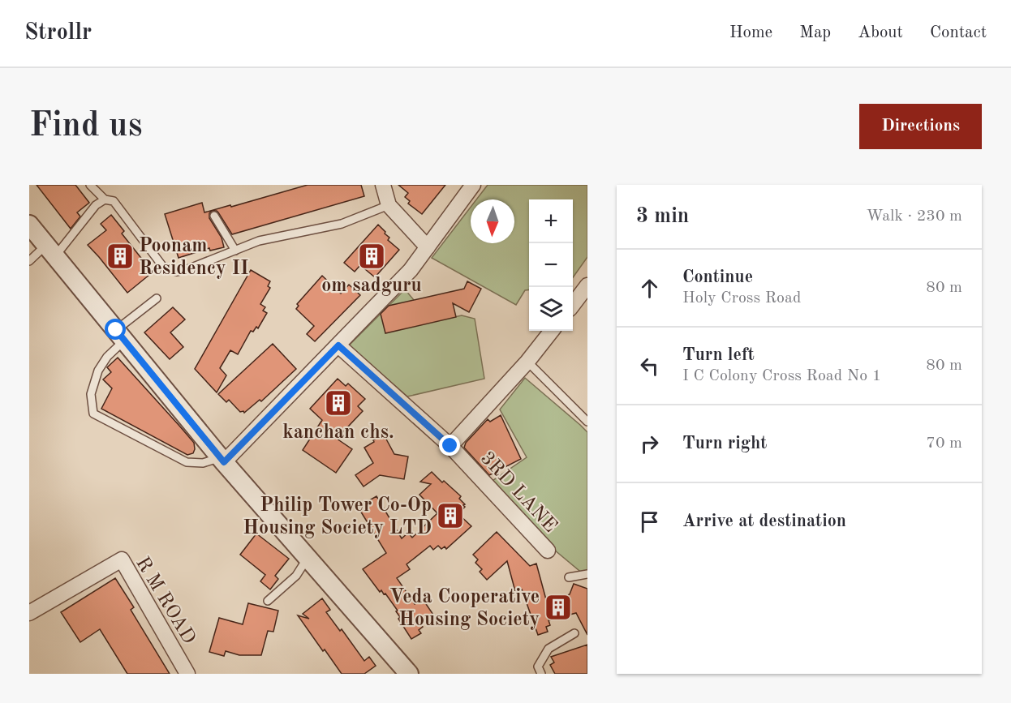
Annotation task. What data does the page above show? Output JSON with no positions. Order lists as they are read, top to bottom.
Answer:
{
  "streets": {
    "street": ["3RD LANE", "R M ROAD"]
  },
  "places": {
    "building": [
      "Poonam Residency II",
      "om sadguru",
      "kanchan chs.",
      "Philip Tower Co-Op Housing Society LTD",
      "Veda Cooperative Housing Society"
    ]
  },
  "north": "bottom",
  "page": {
    "header": "Strollr",
    "nav": [
      "Home",
      "Map",
      "About",
      "Contact"
    ],
    "buttons": "Directions",
    "title": "Find us",
    "heading": ["3 min", "Walk · 230 m"],
    "map_buttons": ["+", "−"],
    "list": [
      ["Continue", "Holy Cross Road", "80 m"],
      ["Turn left", "I C Colony Cross Road No 1", "80 m"],
      ["Turn right", "70 m"],
      "Arrive at destination"
    ]
  }
}
